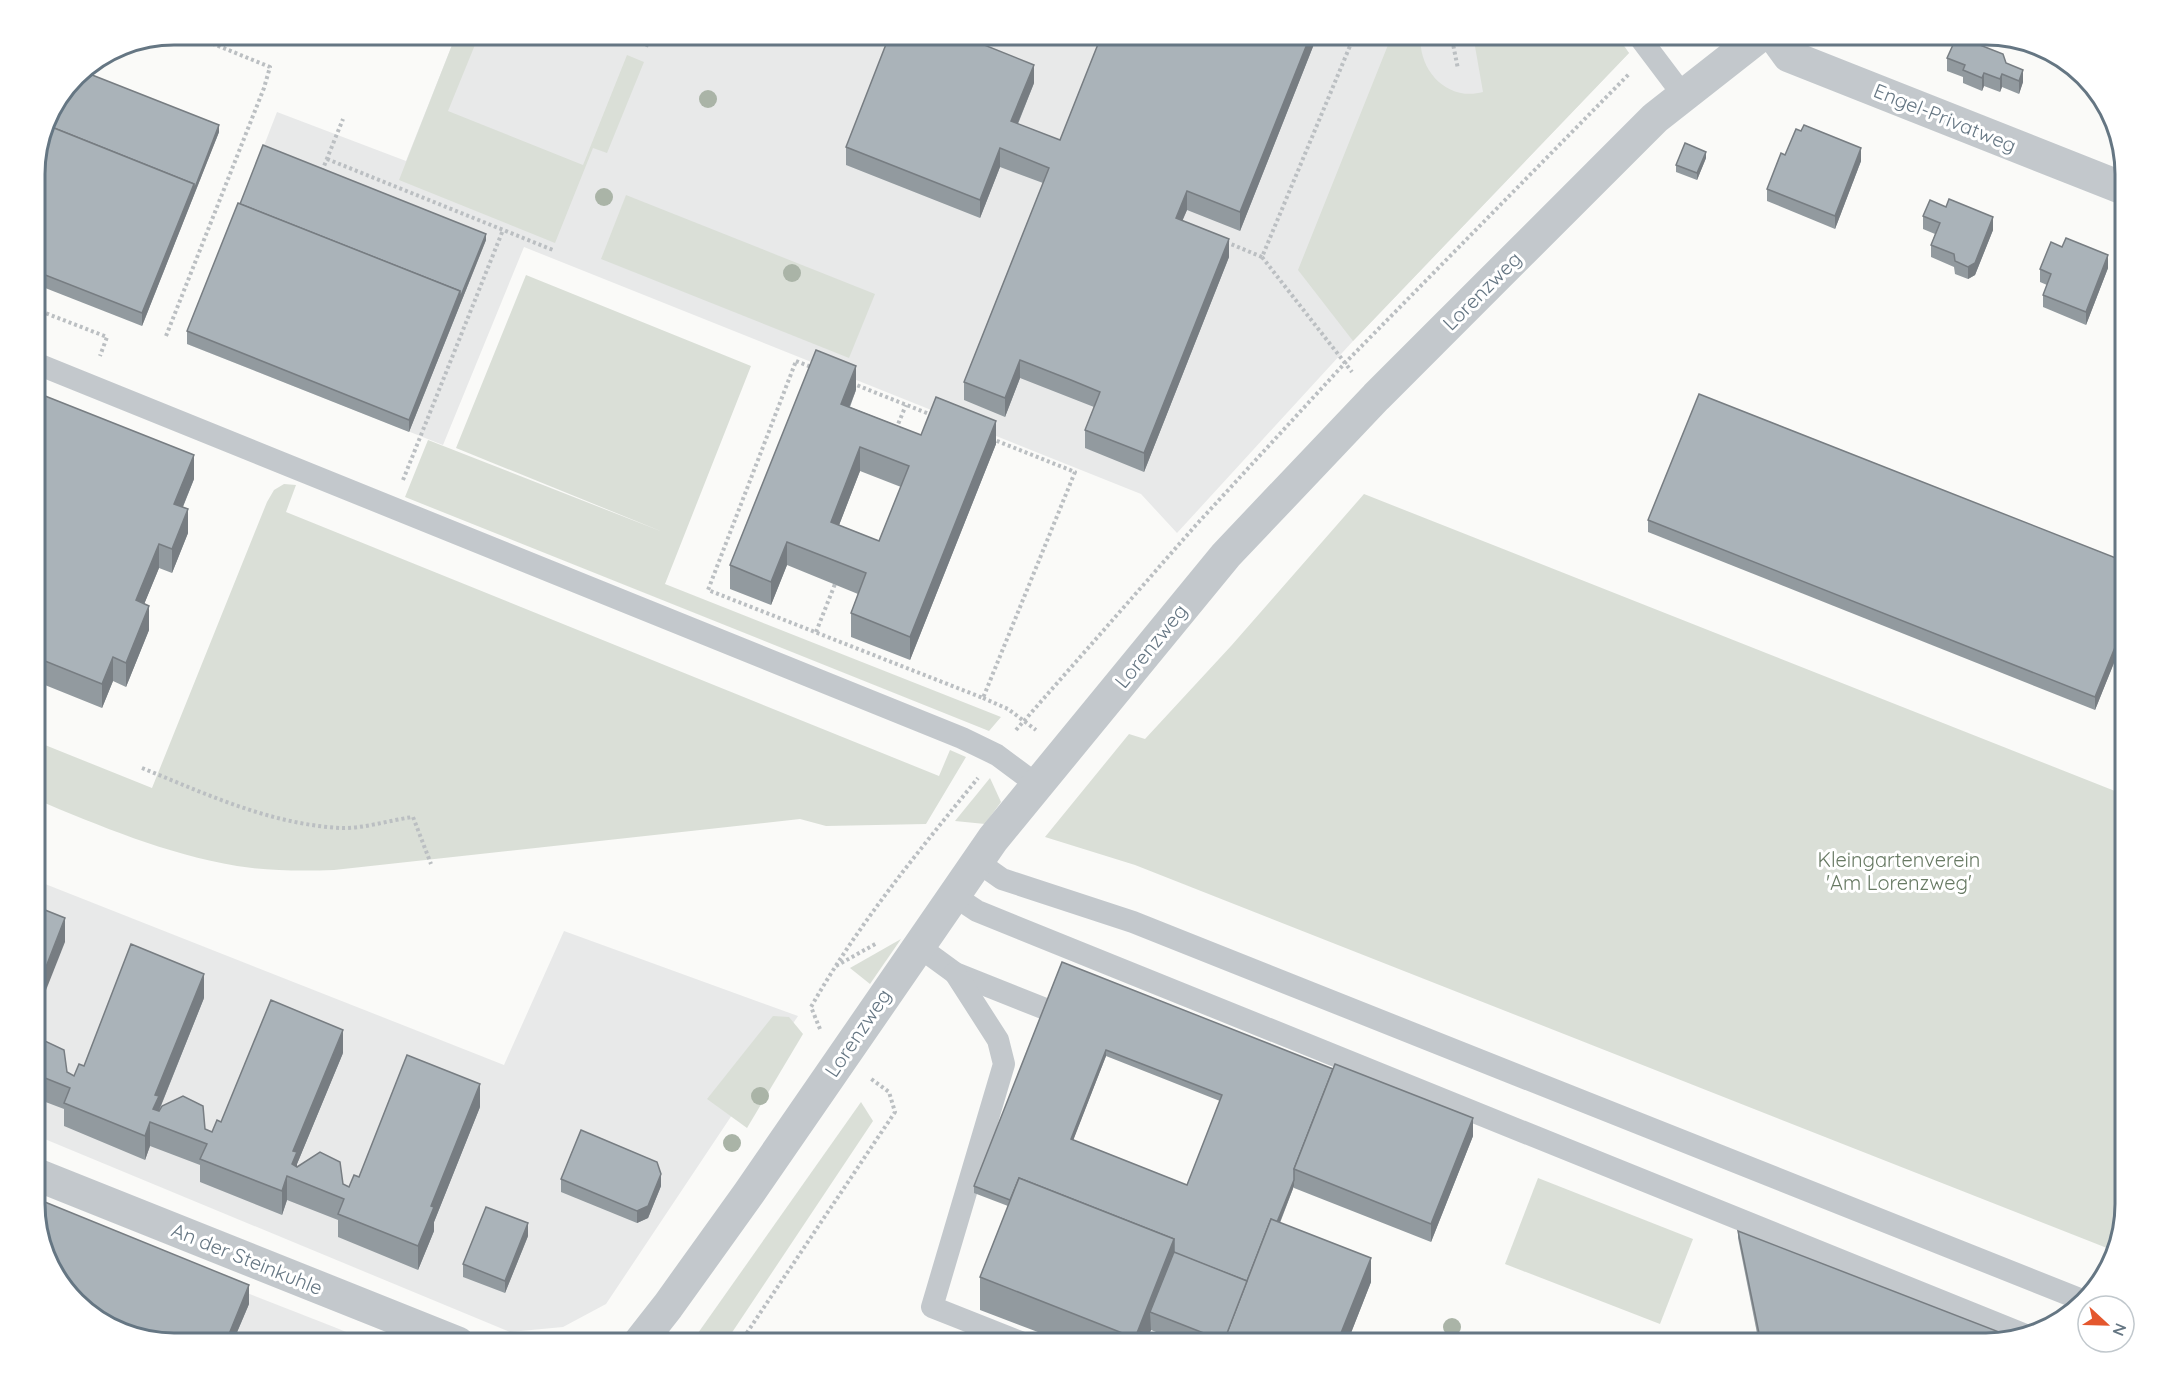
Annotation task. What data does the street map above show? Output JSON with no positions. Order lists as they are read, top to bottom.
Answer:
{
  "streets": {
    "street": ["Engel-Privatweg", "Lorenzweg", "An der Steinkuhle"]
  },
  "parks": ["Kleingartenverein 'Am Lorenzweg'"],
  "north": "right"
}
